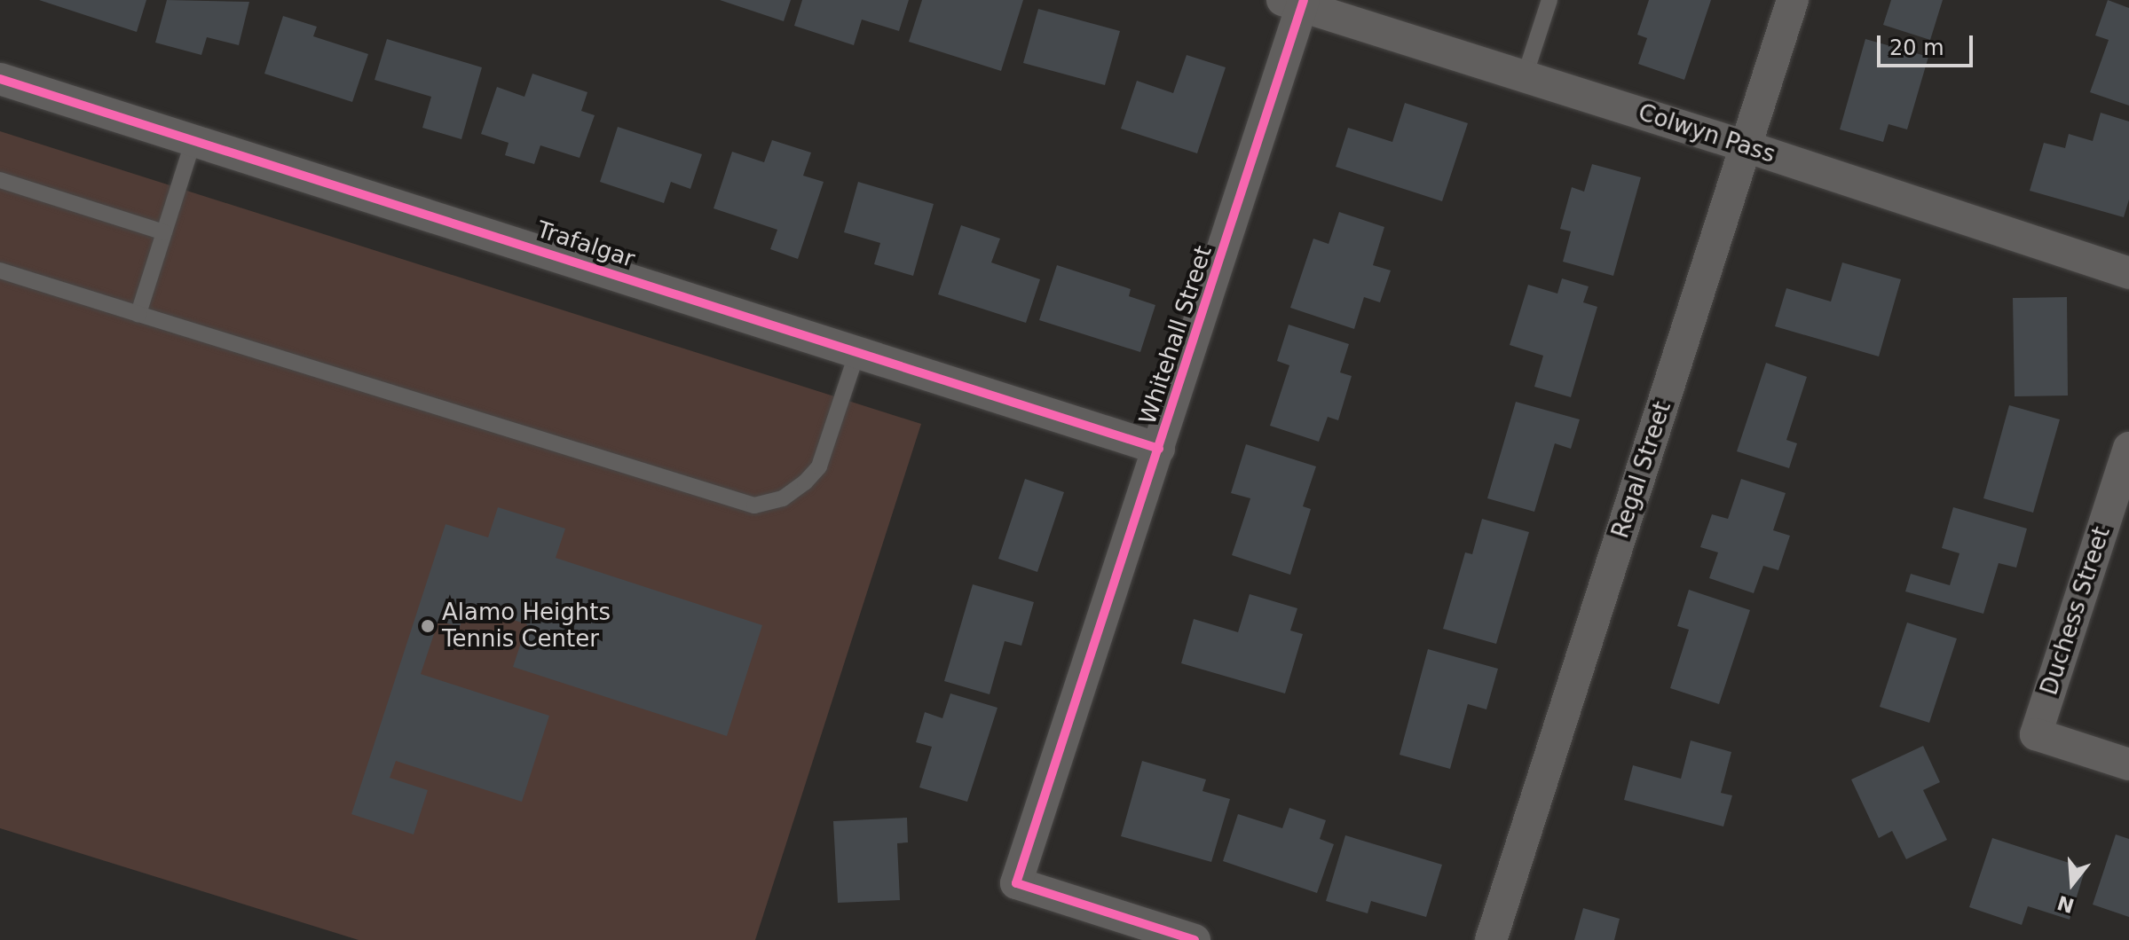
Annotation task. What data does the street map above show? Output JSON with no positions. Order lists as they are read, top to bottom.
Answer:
{
  "streets": {
    "street": [
      "Colwyn Pass",
      "Trafalgar",
      "Whitehall Street",
      "Regal Street",
      "Duchess Street"
    ]
  },
  "crossings": [
    ["Colwyn Pass", "Whitehall Street"],
    ["Colwyn Pass", "Regal Street"],
    ["Trafalgar", "Whitehall Street"]
  ],
  "places": ["Alamo Heights Tennis Center"],
  "scale_bar": "20 m",
  "north": "bottom"
}
